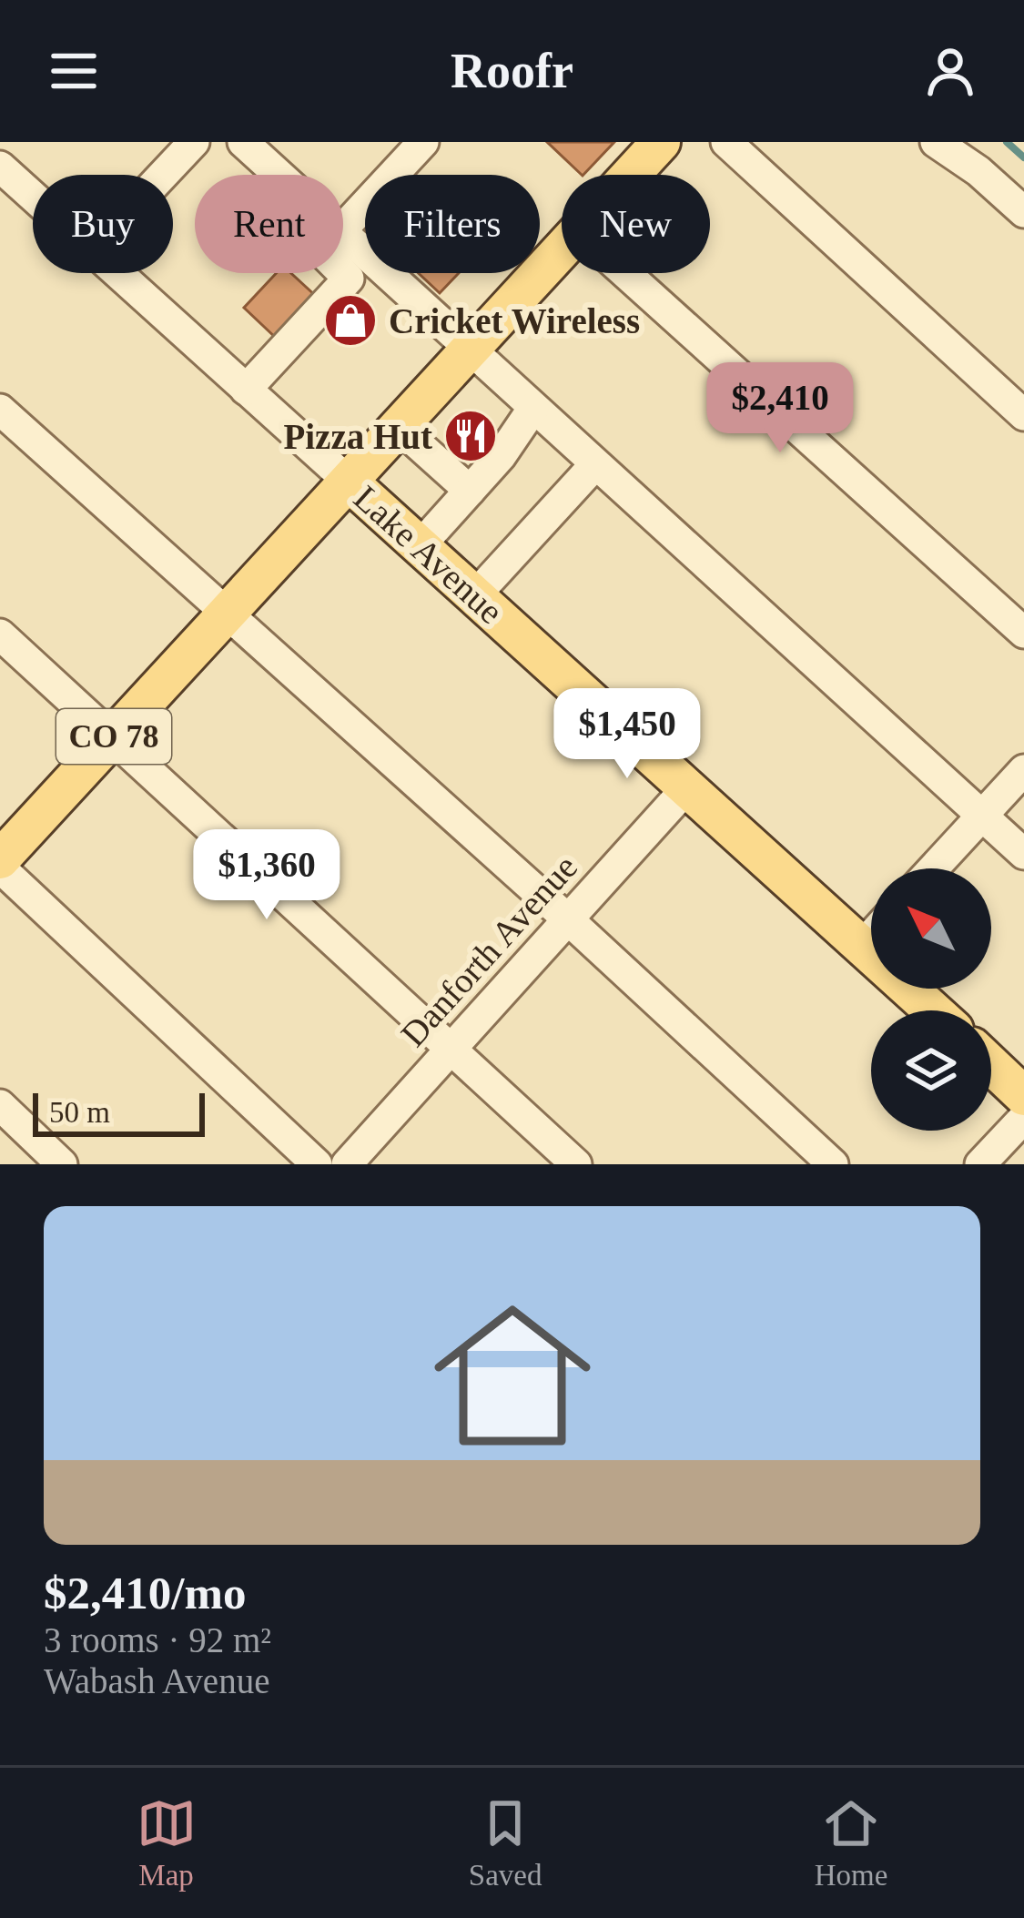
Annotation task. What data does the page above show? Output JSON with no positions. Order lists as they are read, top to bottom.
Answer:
{
  "streets": {
    "main road": ["Lake Avenue", "CO 78"],
    "street": ["Danforth Avenue"]
  },
  "crossings": [
    ["Lake Avenue", "CO 78"],
    ["Lake Avenue", "Danforth Avenue"]
  ],
  "places": {
    "shop": ["Cricket Wireless"],
    "restaurant": ["Pizza Hut"]
  },
  "scale_bar": "50 m",
  "north": "top left",
  "page": {
    "header": "Roofr",
    "chip": [
      "Buy",
      "Rent",
      "Filters",
      "New"
    ],
    "price": ["$2,410", "$1,450", "$1,360"],
    "scale": "50 m",
    "list": [
      {
        "name": "$2,410/mo",
        "note": "3 rooms · 92 m² · Wabash Avenue"
      }
    ],
    "tabs": ["Map", "Saved", "Home"]
  }
}
